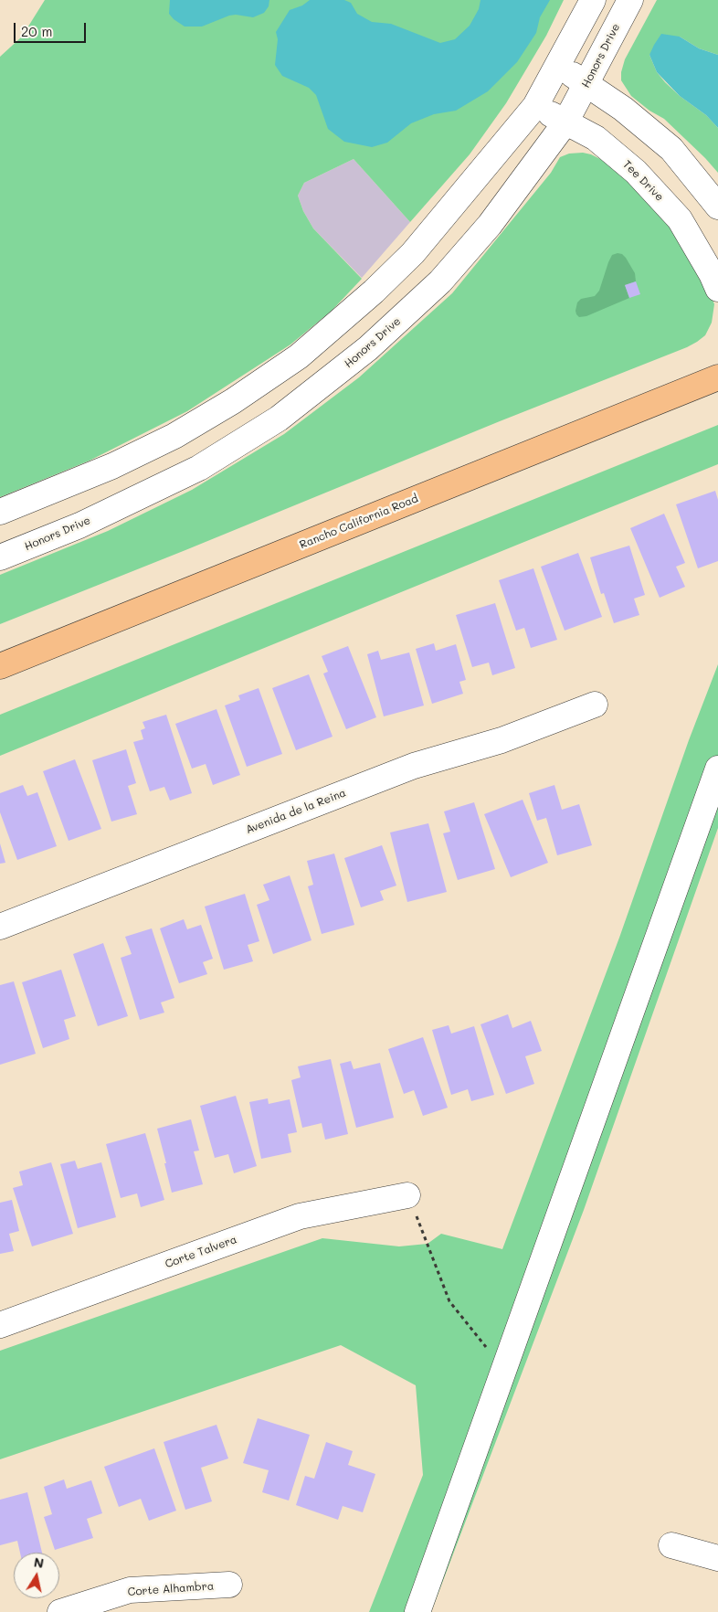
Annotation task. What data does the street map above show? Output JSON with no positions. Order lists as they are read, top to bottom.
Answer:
{
  "streets": {
    "main road": ["Rancho California Road"],
    "street": [
      "Honors Drive",
      "Tee Drive",
      "Avenida de la Reina",
      "Corte Talvera",
      "Corte Alhambra"
    ]
  },
  "crossings": [
    ["Honors Drive", "Tee Drive"]
  ],
  "scale_bar": "20 m",
  "north": "top"
}
